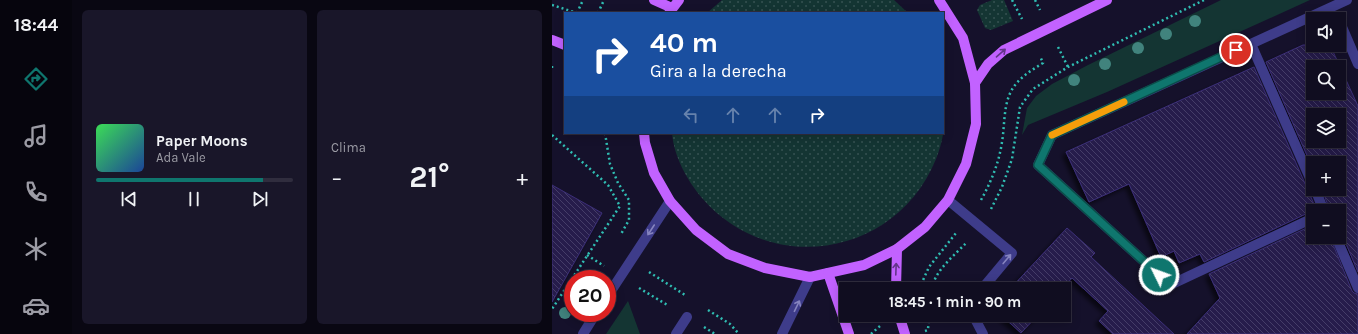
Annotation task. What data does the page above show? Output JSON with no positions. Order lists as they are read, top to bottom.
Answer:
{
  "page": {
    "tabs": "18:44",
    "tile": "Clima",
    "map_buttons": ["+", "−"],
    "turn": ["40 m", "Gira a la derecha"],
    "song": ["Paper Moons", "Ada Vale"],
    "heat": ["−", "21°", "+"],
    "limit": "20",
    "trip": "18:45 · 1 min · 90 m"
  }
}
